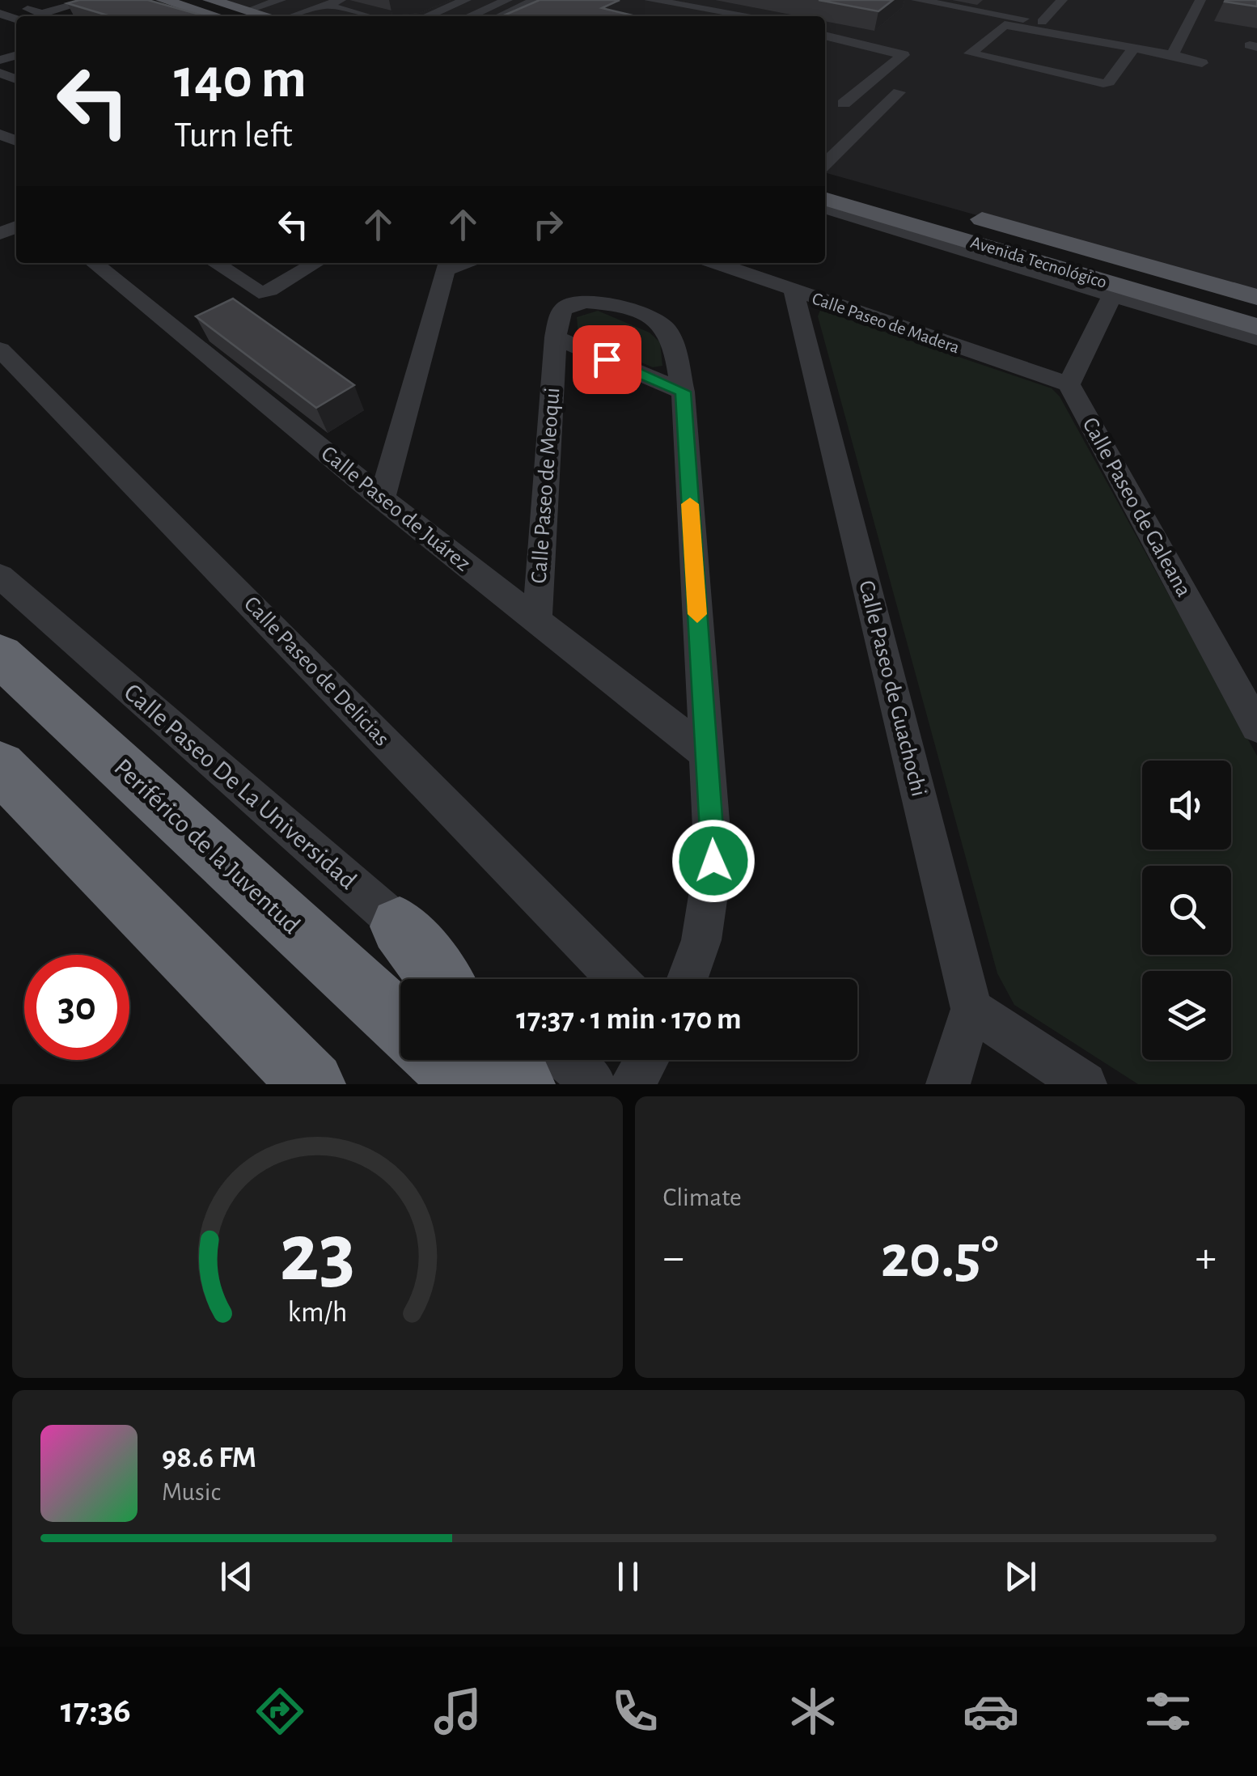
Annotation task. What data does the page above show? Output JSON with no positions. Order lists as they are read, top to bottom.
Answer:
{
  "streets": {
    "highway": ["Periférico de la Juventud"],
    "main road": ["Avenida Tecnológico"],
    "street": [
      "Calle Paseo de Madera",
      "Calle Paseo de Meoqui",
      "Calle Paseo de Galeana",
      "Calle Paseo de Juárez",
      "Calle Paseo de Delicias",
      "Calle Paseo de Guachochi",
      "Calle Paseo De La Universidad"
    ]
  },
  "crossings": [
    ["Calle Paseo de Madera", "Calle Paseo de Galeana"],
    ["Calle Paseo de Madera", "Calle Paseo de Guachochi"],
    ["Calle Paseo de Meoqui", "Calle Paseo de Juárez"]
  ],
  "page": {
    "turn": ["140 m", "Turn left"],
    "limit": "30",
    "trip": "17:37 · 1 min · 170 m",
    "tile": "Climate",
    "heat": ["−", "20.5°", "+"],
    "song": ["98.6 FM", "Music"],
    "tabs": "17:36",
    "gauge": ["23", "km/h"]
  }
}
